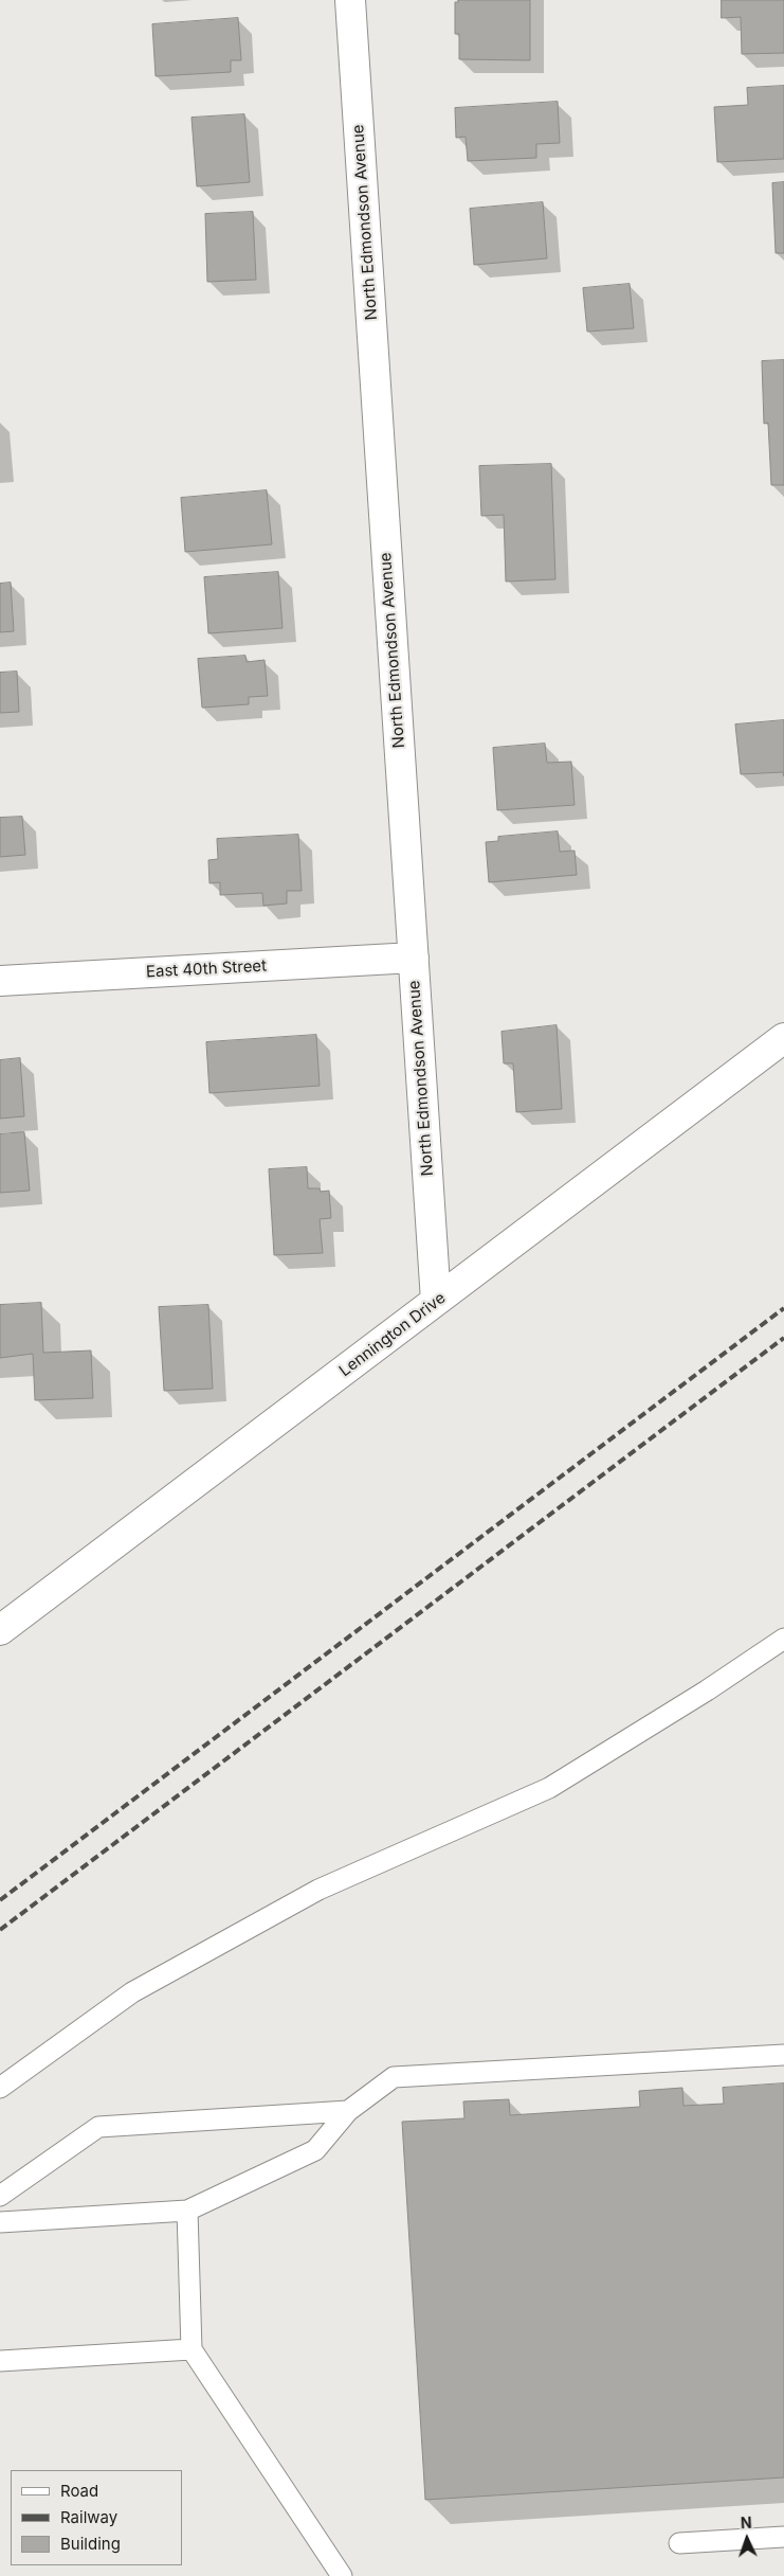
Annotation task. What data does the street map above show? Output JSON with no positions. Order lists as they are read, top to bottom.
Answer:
{
  "streets": {
    "street": ["North Edmondson Avenue", "East 40th Street", "Lennington Drive"]
  },
  "crossings": [
    ["North Edmondson Avenue", "East 40th Street"],
    ["North Edmondson Avenue", "Lennington Drive"]
  ],
  "legend": ["Road", "Railway", "Building"],
  "north": "top"
}
